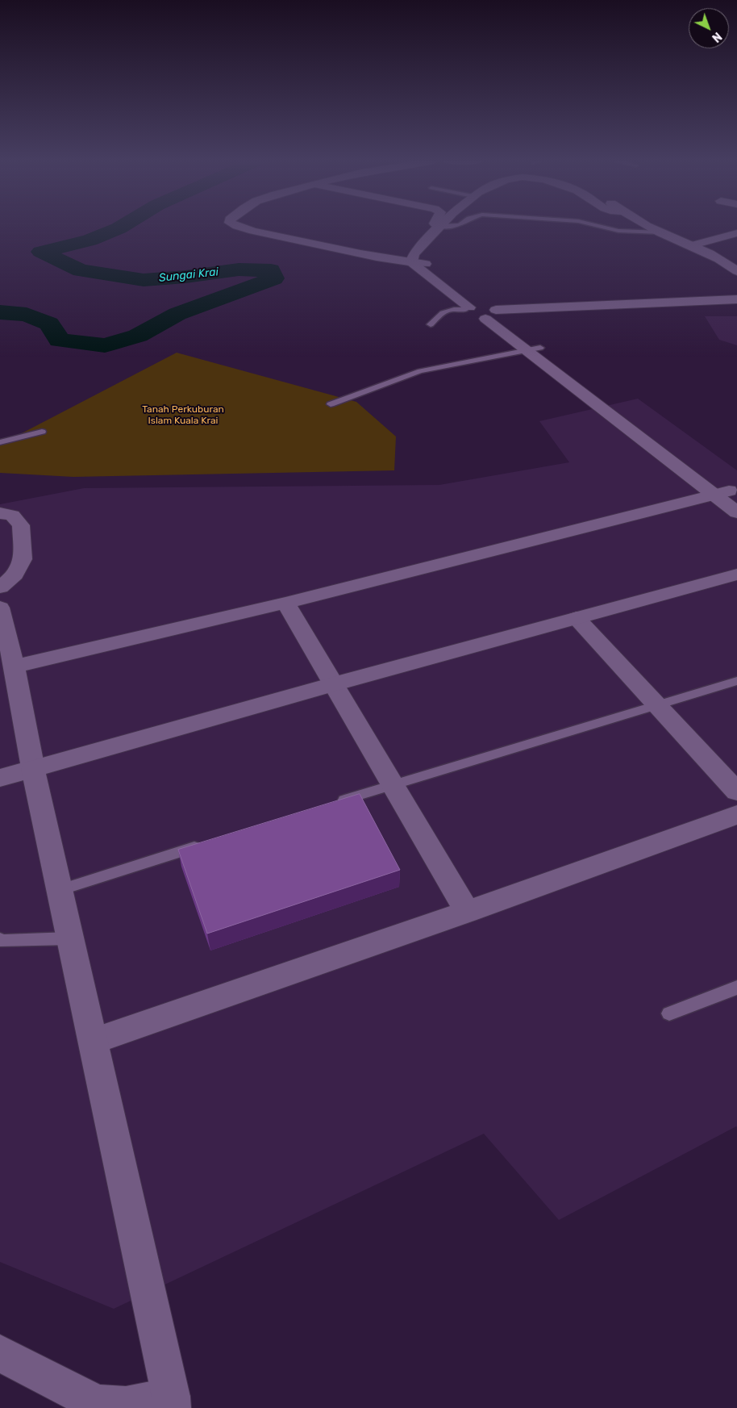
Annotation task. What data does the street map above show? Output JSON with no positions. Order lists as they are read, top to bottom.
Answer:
{
  "water": ["Sungai Krai"],
  "parks": ["Tanah Perkuburan Islam Kuala Krai"],
  "north": "bottom right"
}
